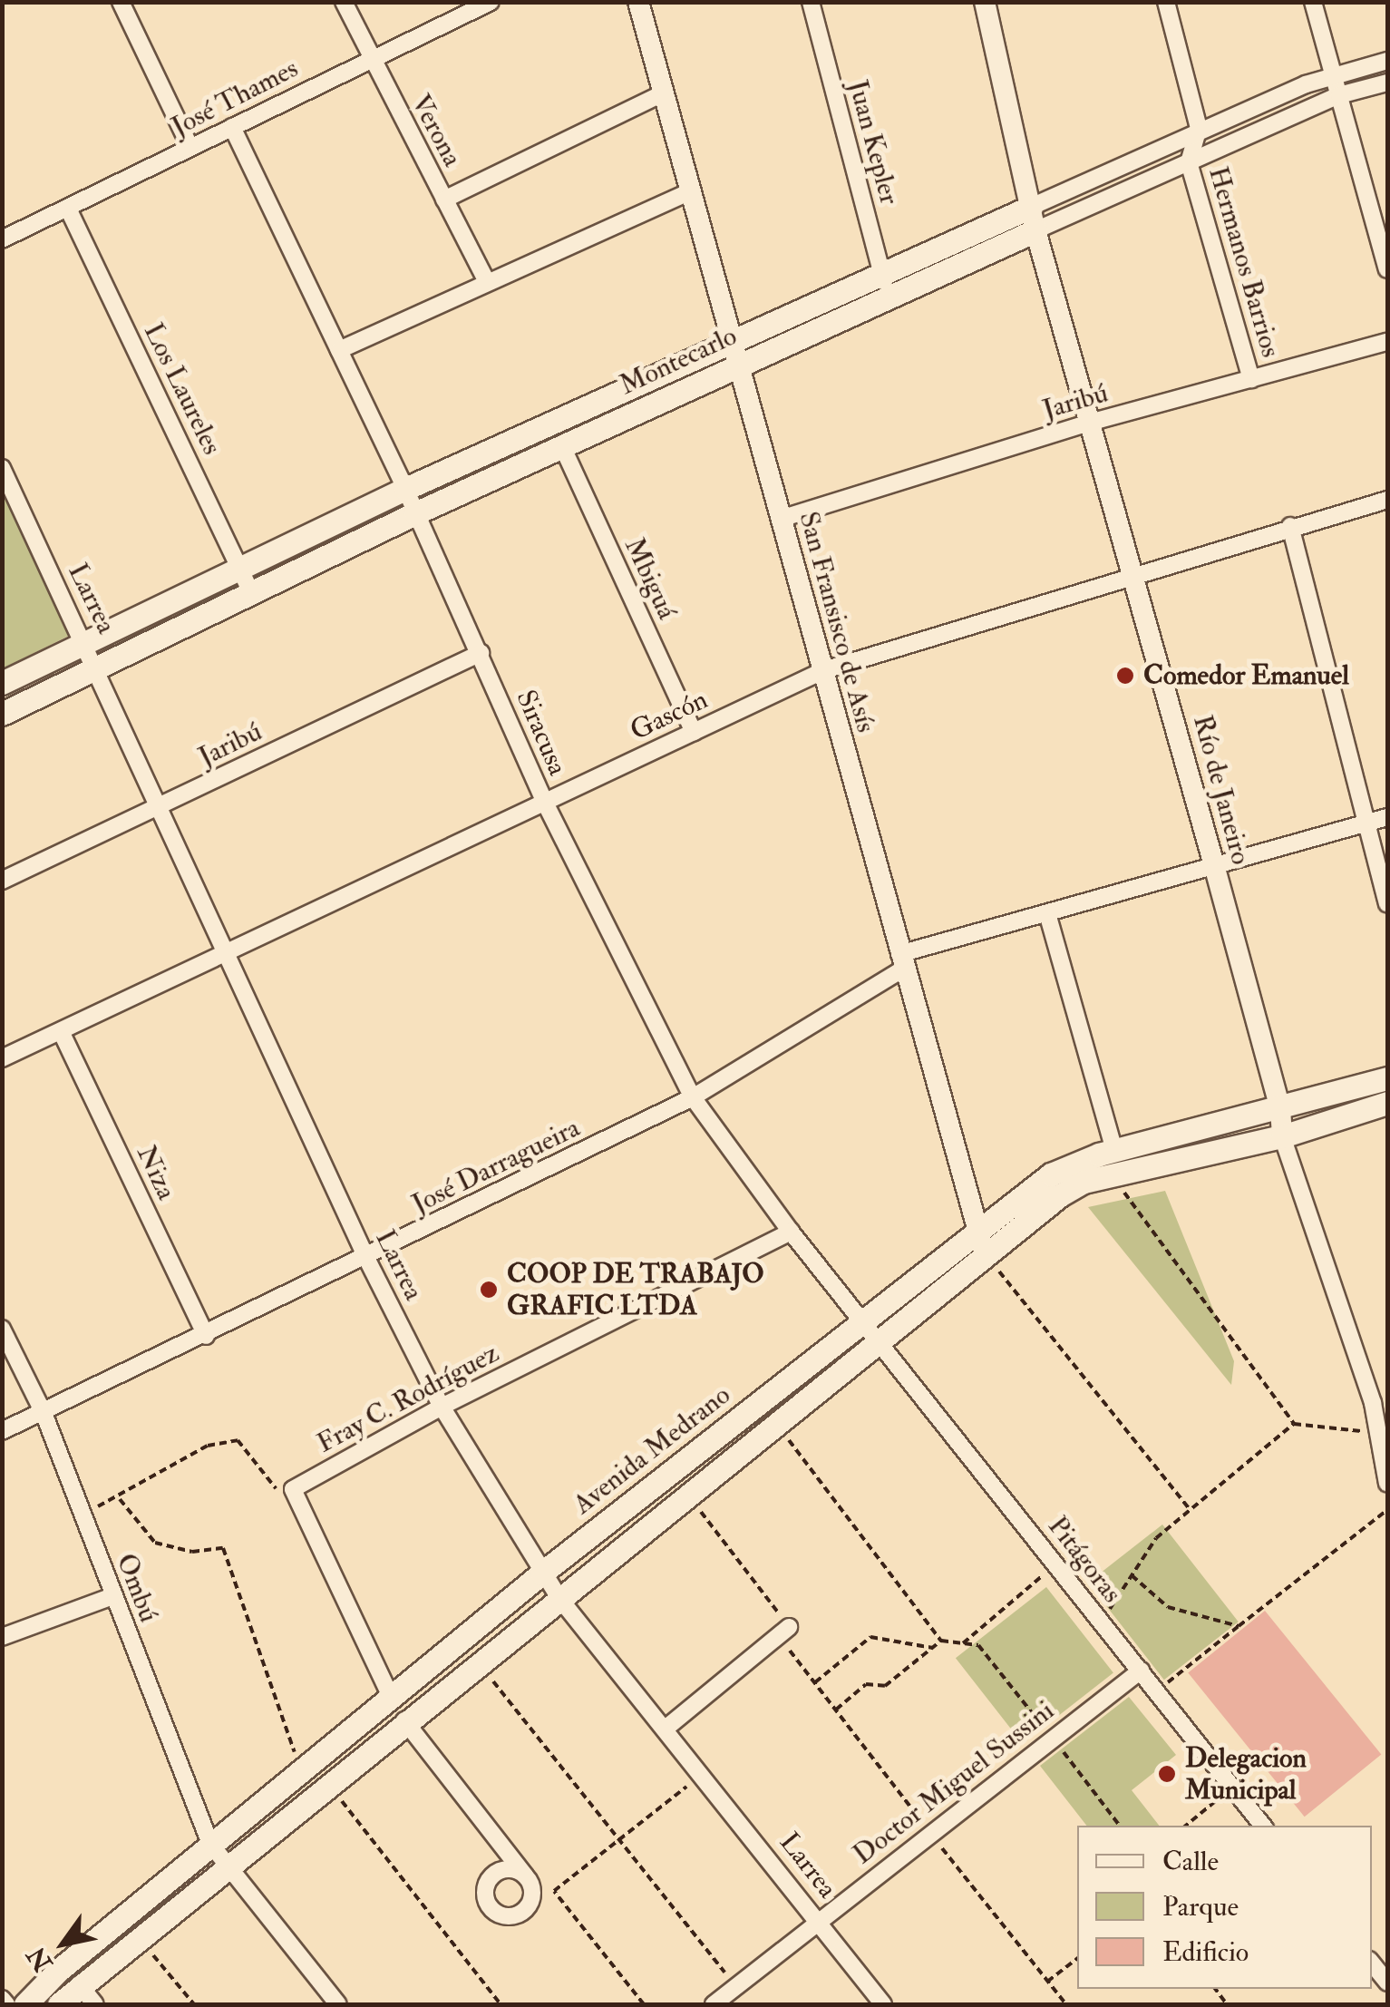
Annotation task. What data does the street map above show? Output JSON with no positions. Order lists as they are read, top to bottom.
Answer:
{
  "streets": {
    "main road": ["Montecarlo", "Avenida Medrano"],
    "street": [
      "José Thames",
      "Verona",
      "Juan Kepler",
      "Hermanos Barrios",
      "Los Laureles",
      "Jaribú",
      "Mbiguá",
      "Larrea",
      "San Fransisco de Asís",
      "Gascón",
      "Siracusa",
      "Río de Janeiro",
      "José Darragueira",
      "Niza",
      "Fray C. Rodríguez",
      "Pitágoras",
      "Ombú",
      "Doctor Miguel Sussini"
    ]
  },
  "crossings": [
    ["José Thames", "Verona"],
    ["José Thames", "Los Laureles"],
    ["José Thames", "Siracusa"],
    ["Juan Kepler", "Montecarlo"],
    ["Hermanos Barrios", "Montecarlo"],
    ["Hermanos Barrios", "Jaribú"],
    ["Montecarlo", "Los Laureles"],
    ["Montecarlo", "Mbiguá"],
    ["Montecarlo", "Larrea"],
    ["Montecarlo", "San Fransisco de Asís"],
    ["Montecarlo", "Siracusa"],
    ["Montecarlo", "Río de Janeiro"],
    ["Jaribú", "Larrea"],
    ["Jaribú", "San Fransisco de Asís"],
    ["Jaribú", "Siracusa"],
    ["Jaribú", "Río de Janeiro"],
    ["Mbiguá", "Gascón"],
    ["Larrea", "Gascón"],
    ["Larrea", "José Darragueira"],
    ["Larrea", "Fray C. Rodríguez"],
    ["Larrea", "Avenida Medrano"],
    ["Larrea", "Doctor Miguel Sussini"],
    ["San Fransisco de Asís", "Gascón"],
    ["San Fransisco de Asís", "José Darragueira"],
    ["San Fransisco de Asís", "Avenida Medrano"],
    ["Gascón", "Siracusa"],
    ["Gascón", "Río de Janeiro"],
    ["Gascón", "Niza"],
    ["Siracusa", "José Darragueira"],
    ["Siracusa", "Fray C. Rodríguez"],
    ["Siracusa", "Avenida Medrano"],
    ["Siracusa", "Pitágoras"],
    ["Río de Janeiro", "José Darragueira"],
    ["Río de Janeiro", "Avenida Medrano"],
    ["José Darragueira", "Niza"],
    ["José Darragueira", "Ombú"],
    ["Avenida Medrano", "Pitágoras"],
    ["Avenida Medrano", "Ombú"],
    ["Pitágoras", "Doctor Miguel Sussini"]
  ],
  "places": ["Comedor Emanuel", "COOP DE TRABAJO GRAFIC LTDA", "Delegacion Municipal"],
  "legend": ["Calle", "Parque", "Edificio"],
  "north": "bottom left"
}
